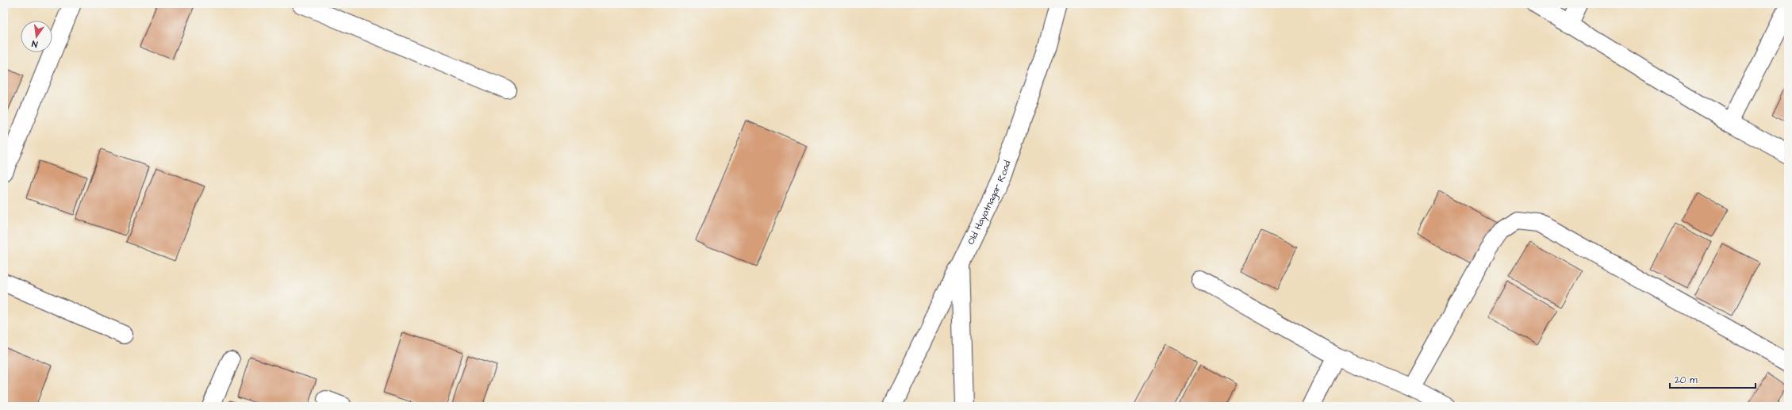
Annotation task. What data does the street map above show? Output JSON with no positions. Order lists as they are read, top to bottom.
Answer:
{
  "streets": {
    "street": ["Old Hayatnagar Road"]
  },
  "scale_bar": "20 m",
  "north": "bottom"
}
